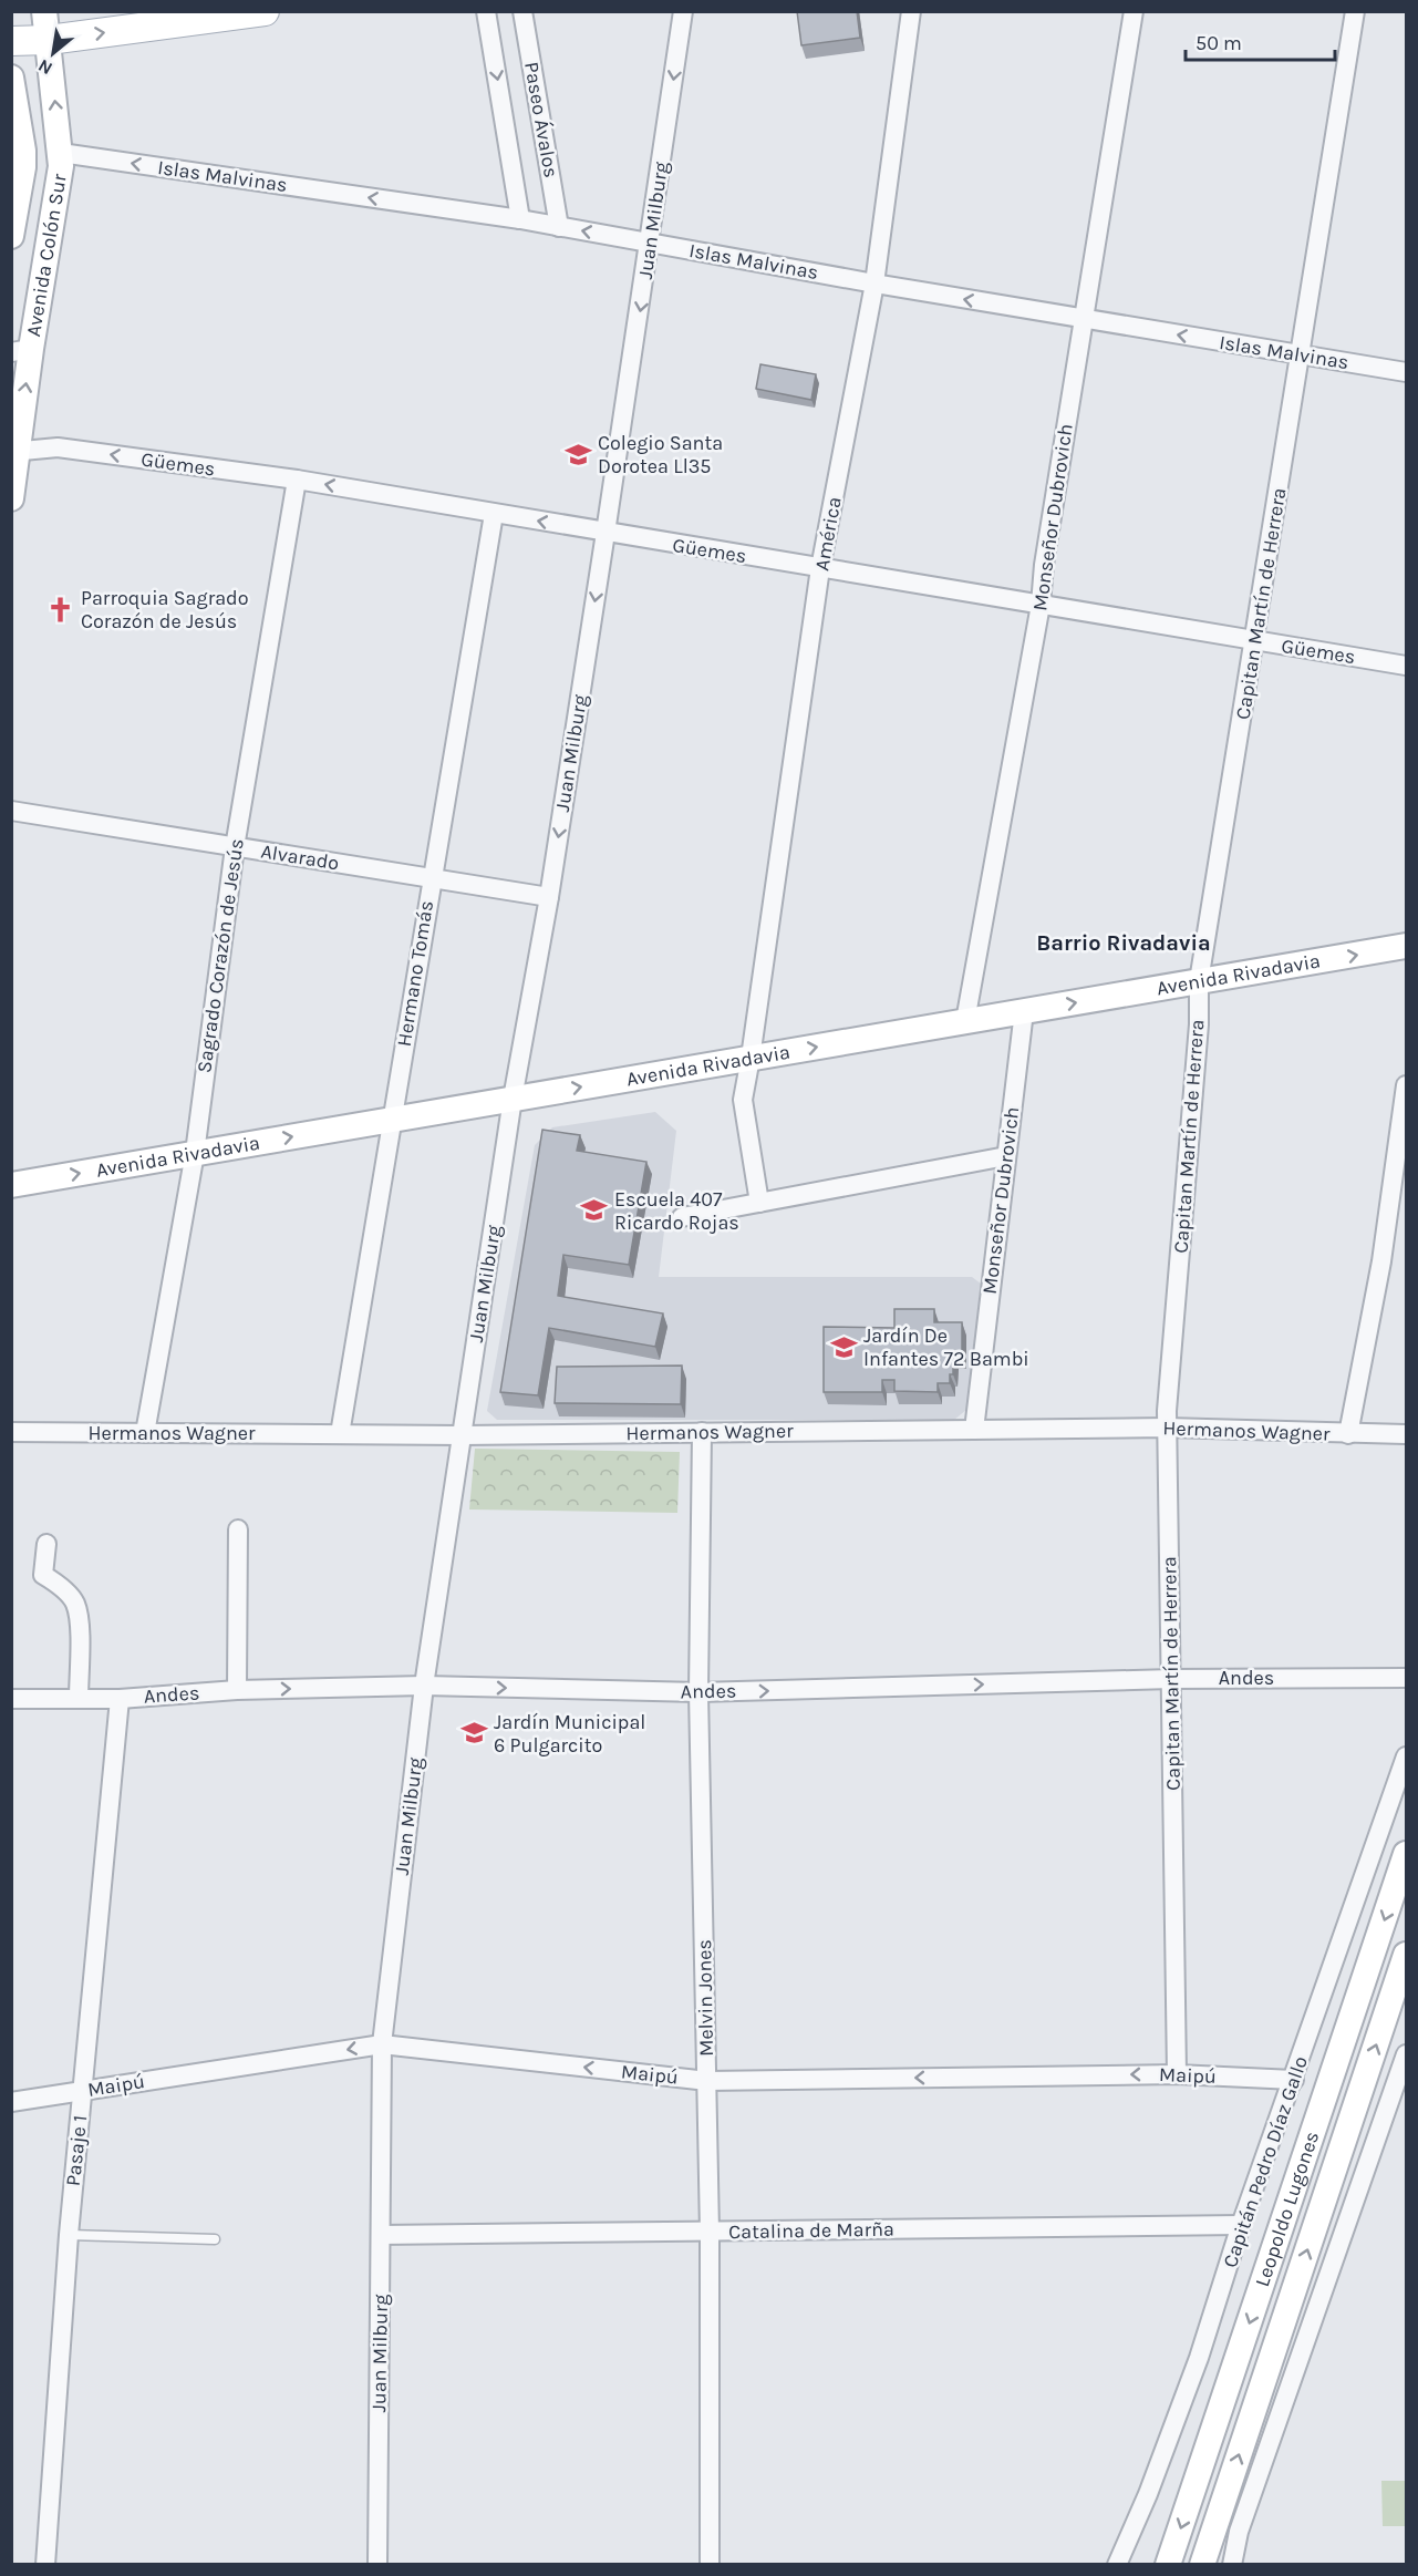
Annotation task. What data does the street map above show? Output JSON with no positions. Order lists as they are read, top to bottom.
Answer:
{
  "streets": {
    "main road": ["Avenida Colón Sur", "Avenida Rivadavia", "Leopoldo Lugones"],
    "street": [
      "Paseo Ávalos",
      "Islas Malvinas",
      "Juan Milburg",
      "Güemes",
      "Monseñor Dubrovich",
      "América",
      "Capitan Martín de Herrera",
      "Alvarado",
      "Sagrado Corazón de Jesús",
      "Hermano Tomás",
      "Hermanos Wagner",
      "Andes",
      "Melvin Jones",
      "Maipú",
      "Pasaje 1",
      "Capitán Pedro Díaz Gallo",
      "Catalina de Marña"
    ]
  },
  "crossings": [
    ["Paseo Ávalos", "Islas Malvinas"],
    ["Islas Malvinas", "Juan Milburg"],
    ["Islas Malvinas", "Avenida Colón Sur"],
    ["Islas Malvinas", "Monseñor Dubrovich"],
    ["Islas Malvinas", "América"],
    ["Islas Malvinas", "Capitan Martín de Herrera"],
    ["Juan Milburg", "Güemes"],
    ["Juan Milburg", "Alvarado"],
    ["Juan Milburg", "Avenida Rivadavia"],
    ["Juan Milburg", "Hermanos Wagner"],
    ["Juan Milburg", "Andes"],
    ["Juan Milburg", "Maipú"],
    ["Juan Milburg", "Catalina de Marña"],
    ["Avenida Colón Sur", "Güemes"],
    ["Güemes", "Monseñor Dubrovich"],
    ["Güemes", "América"],
    ["Güemes", "Capitan Martín de Herrera"],
    ["Güemes", "Sagrado Corazón de Jesús"],
    ["Güemes", "Hermano Tomás"],
    ["Monseñor Dubrovich", "Avenida Rivadavia"],
    ["Monseñor Dubrovich", "Hermanos Wagner"],
    ["América", "Avenida Rivadavia"],
    ["Capitan Martín de Herrera", "Avenida Rivadavia"],
    ["Capitan Martín de Herrera", "Hermanos Wagner"],
    ["Capitan Martín de Herrera", "Andes"],
    ["Capitan Martín de Herrera", "Maipú"],
    ["Alvarado", "Sagrado Corazón de Jesús"],
    ["Alvarado", "Hermano Tomás"],
    ["Sagrado Corazón de Jesús", "Avenida Rivadavia"],
    ["Sagrado Corazón de Jesús", "Hermanos Wagner"],
    ["Hermano Tomás", "Avenida Rivadavia"],
    ["Hermano Tomás", "Hermanos Wagner"],
    ["Hermanos Wagner", "Melvin Jones"],
    ["Andes", "Melvin Jones"],
    ["Andes", "Pasaje 1"],
    ["Melvin Jones", "Maipú"],
    ["Melvin Jones", "Catalina de Marña"],
    ["Maipú", "Pasaje 1"],
    ["Maipú", "Capitán Pedro Díaz Gallo"],
    ["Capitán Pedro Díaz Gallo", "Catalina de Marña"]
  ],
  "one_way": [
    "Islas Malvinas",
    "Güemes",
    "Avenida Rivadavia",
    "Andes",
    "Maipú"
  ],
  "districts": ["Barrio Rivadavia"],
  "places": {
    "school or university": [
      "Colegio Santa Dorotea Ll35",
      "Escuela 407 Ricardo Rojas",
      "Jardín De Infantes 72 Bambi",
      "Jardín Municipal 6 Pulgarcito"
    ],
    "church": ["Parroquia Sagrado Corazón de Jesús"]
  },
  "scale_bar": "50 m",
  "north": "bottom left"
}
